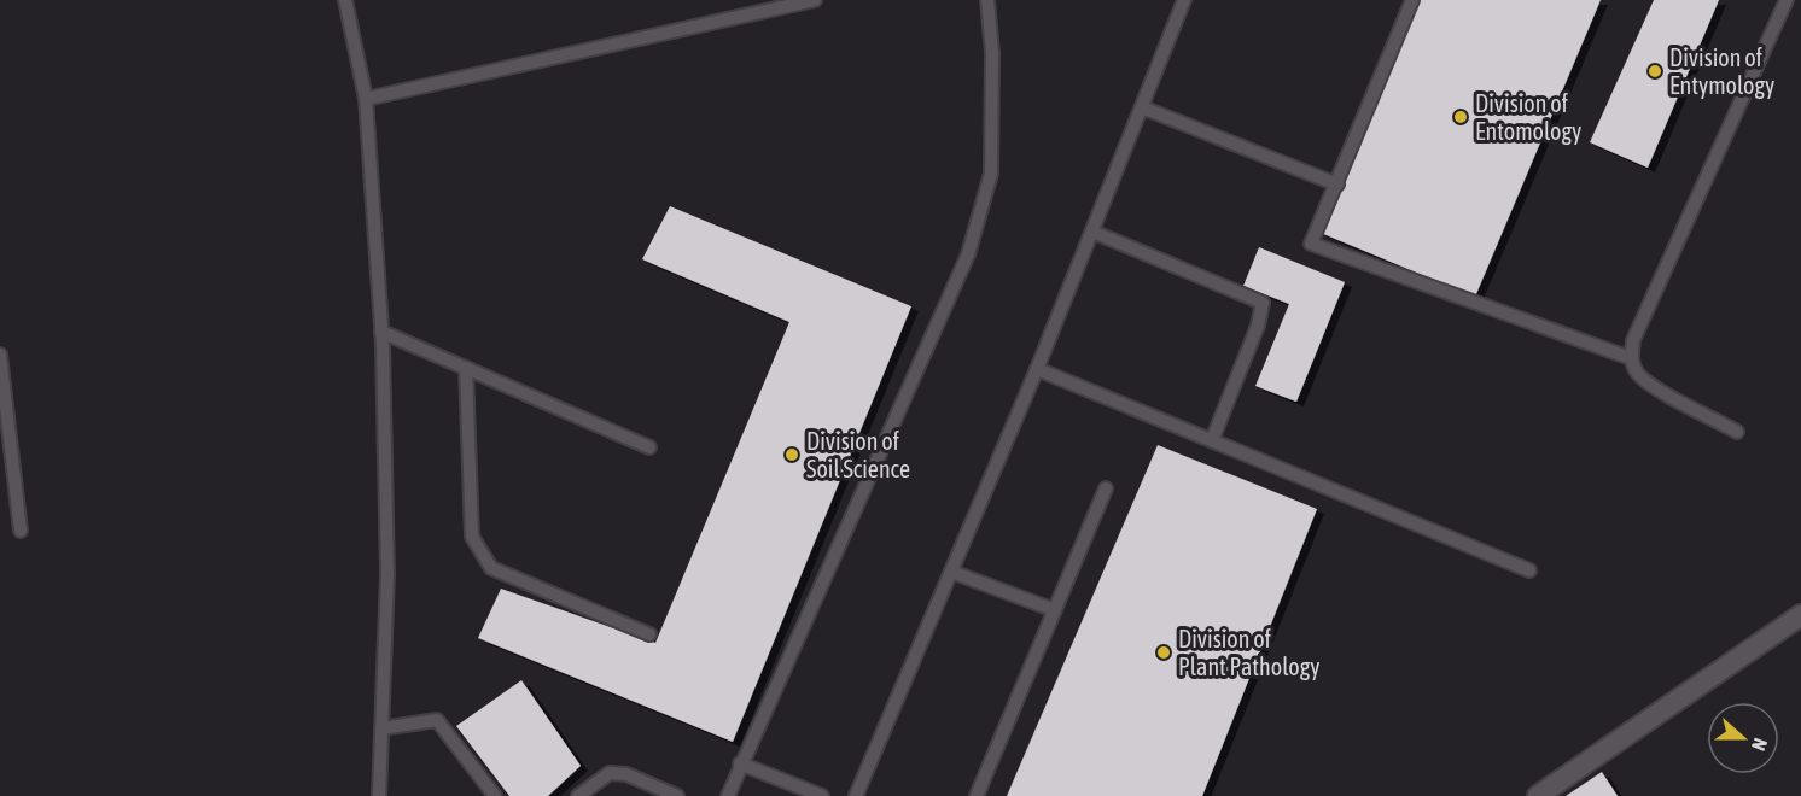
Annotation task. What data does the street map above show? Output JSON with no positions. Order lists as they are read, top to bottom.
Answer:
{
  "places": [
    "Division of Entymology",
    "Division of Entomology",
    "Division of Soil Science",
    "Division of Plant Pathology"
  ],
  "north": "right"
}
